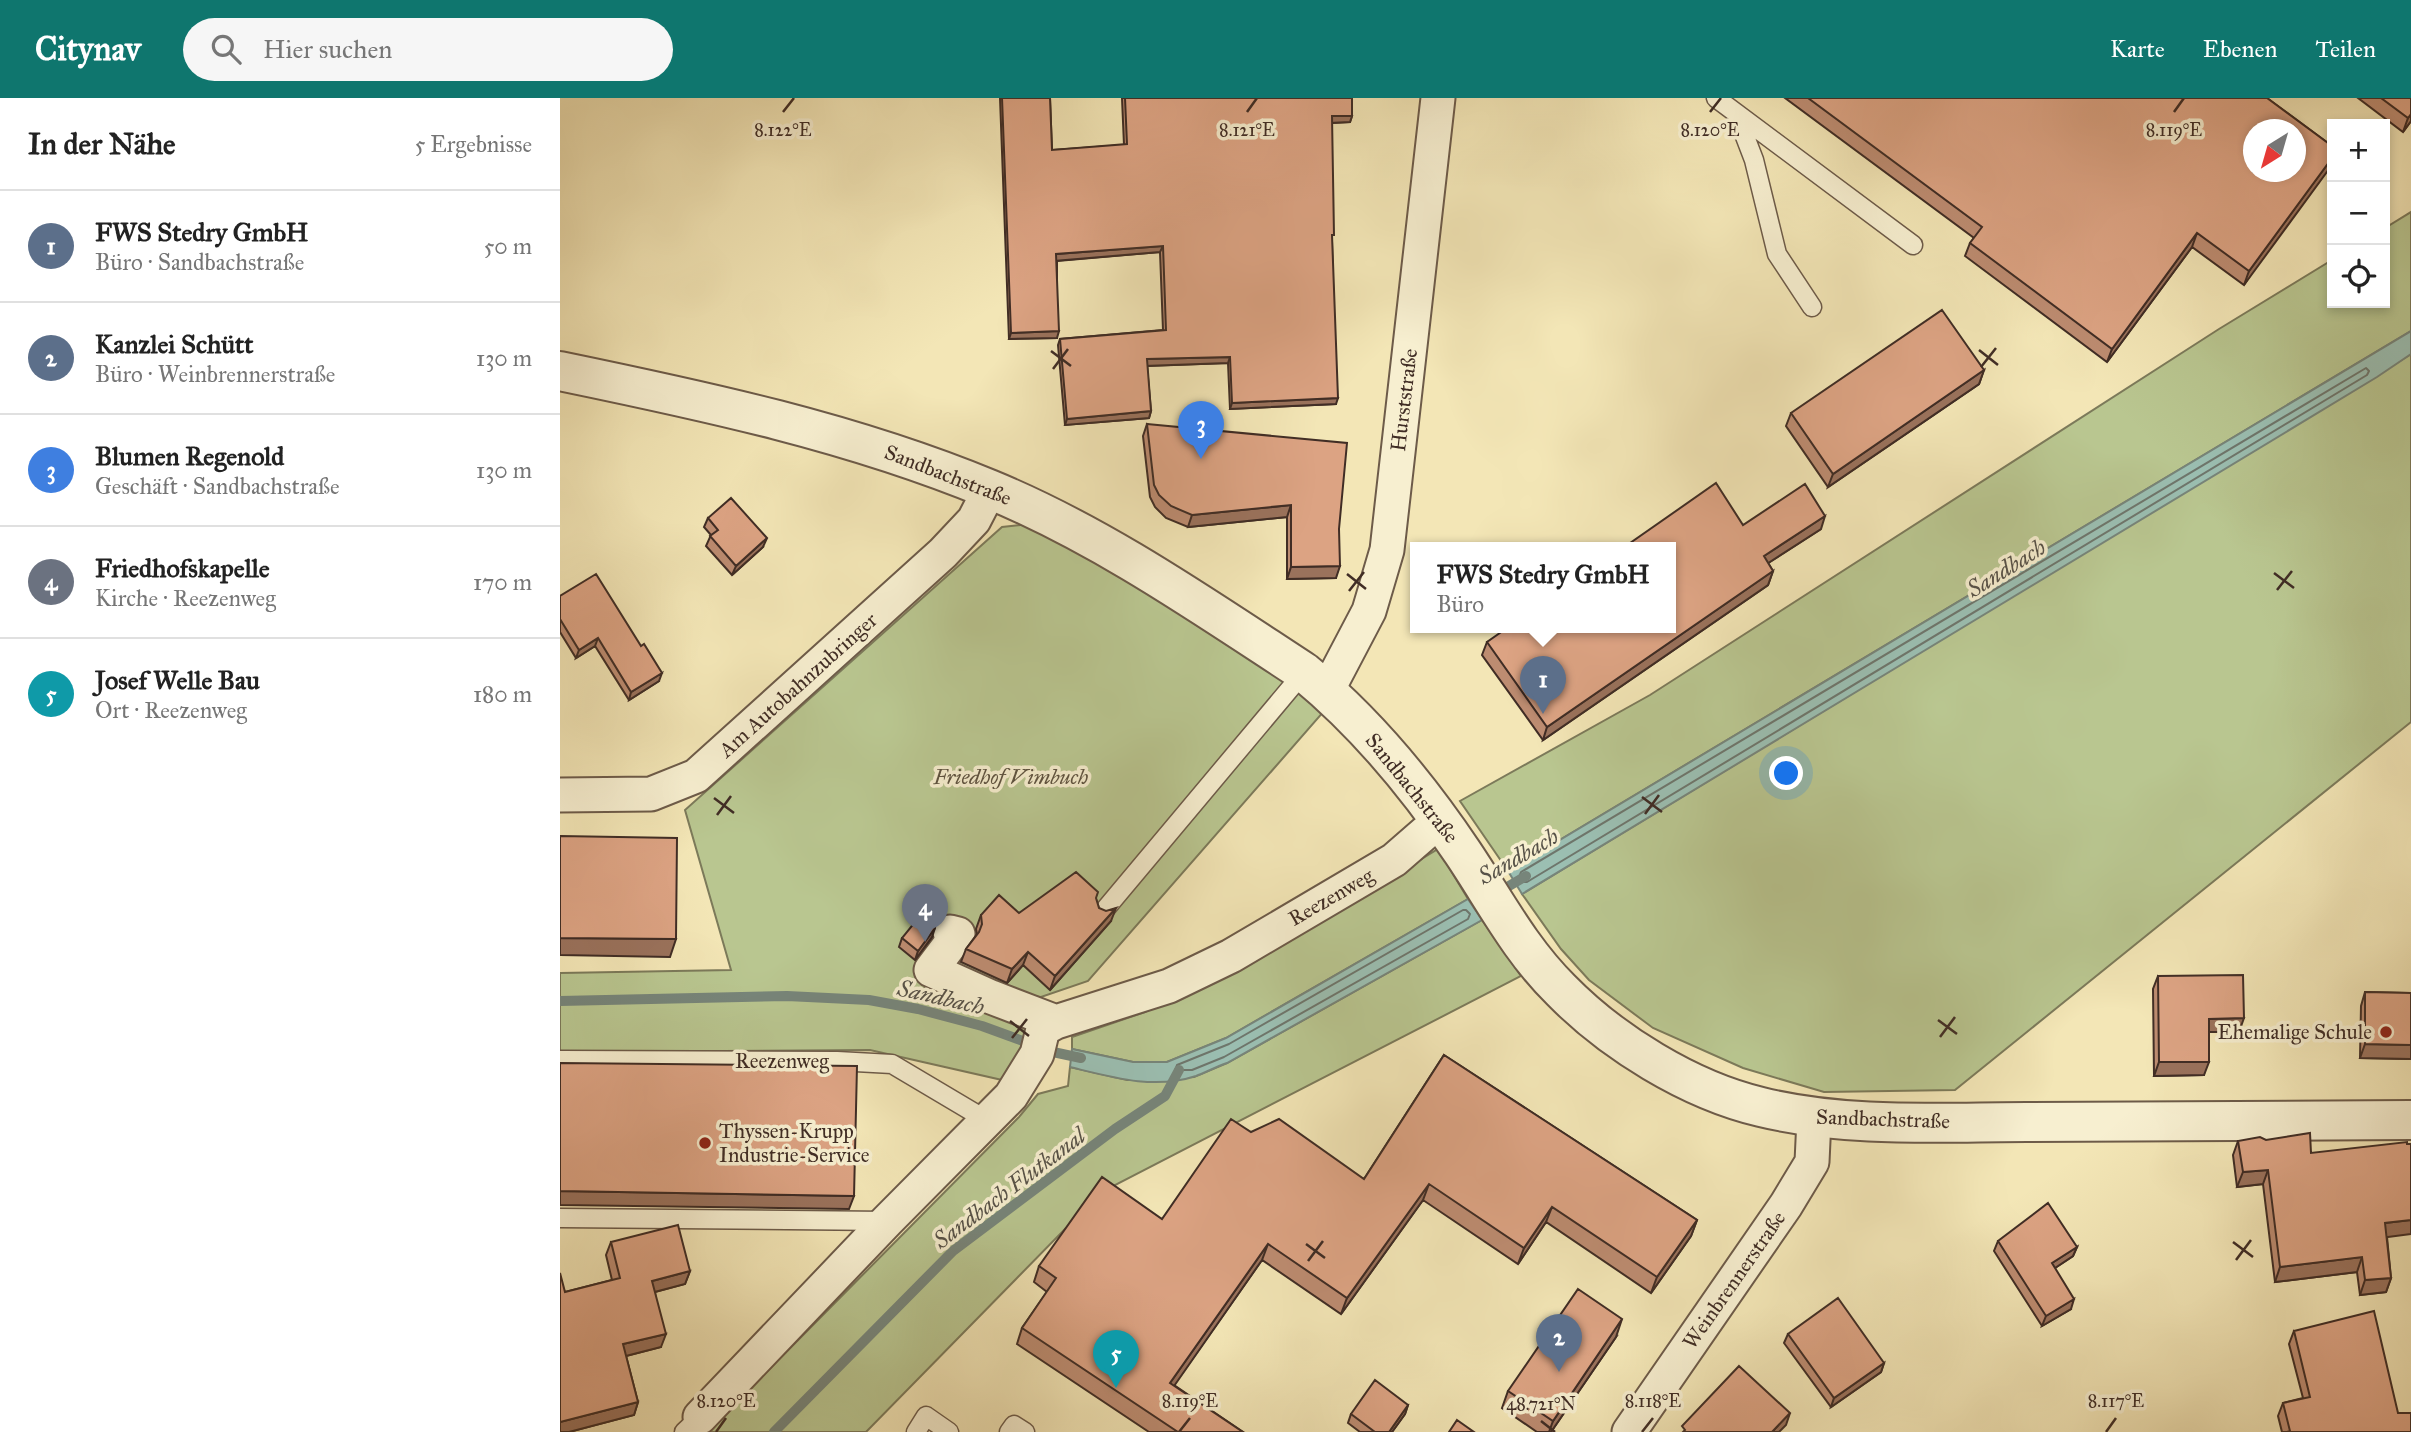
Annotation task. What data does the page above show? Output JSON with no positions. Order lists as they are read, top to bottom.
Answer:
{
  "streets": {
    "street": [
      "Hurststraße",
      "Sandbachstraße",
      "Am Autobahnzubringer",
      "Reezenweg",
      "Weinbrennerstraße"
    ]
  },
  "crossings": [
    ["Hurststraße", "Sandbachstraße"],
    ["Sandbachstraße", "Am Autobahnzubringer"],
    ["Sandbachstraße", "Reezenweg"],
    ["Sandbachstraße", "Weinbrennerstraße"]
  ],
  "water": ["Sandbach", "Sandbach Flutkanal"],
  "parks": ["Friedhof Vimbuch"],
  "places": ["Ehemalige Schule", "Thyssen-Krupp Industrie-Service"],
  "north": "bottom left",
  "page": {
    "header": "Citynav",
    "search": "Hier suchen",
    "nav": ["Karte", "Ebenen", "Teilen"],
    "heading": ["In der Nähe", "5 Ergebnisse"],
    "map_buttons": ["+", "−"],
    "list": [
      {
        "mark": "1",
        "name": "FWS Stedry GmbH",
        "note": "Büro · Sandbachstraße",
        "value": "50 m"
      },
      {
        "mark": "2",
        "name": "Kanzlei Schütt",
        "note": "Büro · Weinbrennerstraße",
        "value": "130 m"
      },
      {
        "mark": "3",
        "name": "Blumen Regenold",
        "note": "Geschäft · Sandbachstraße",
        "value": "130 m"
      },
      {
        "mark": "4",
        "name": "Friedhofskapelle",
        "note": "Kirche · Reezenweg",
        "value": "170 m"
      },
      {
        "mark": "5",
        "name": "Josef Welle Bau",
        "note": "Ort · Reezenweg",
        "value": "180 m"
      }
    ],
    "pins": [
      "3",
      "1",
      "4",
      "2",
      "5"
    ],
    "popup": ["FWS Stedry GmbH", "Büro"]
  },
  "coordinates": [
    "8.122°E",
    "8.121°E",
    "8.120°E",
    "8.119°E",
    "8.118°E",
    "8.117°E",
    "48.721°N"
  ]
}
